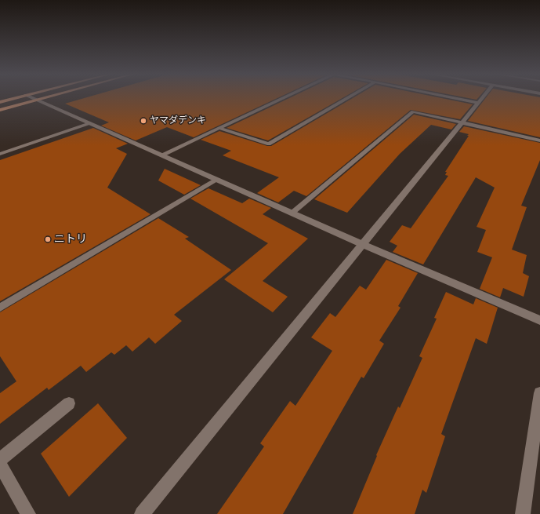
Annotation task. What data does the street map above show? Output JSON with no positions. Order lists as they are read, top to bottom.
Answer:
{
  "places": ["ヤマダデンキ", "ニトリ"]
}
